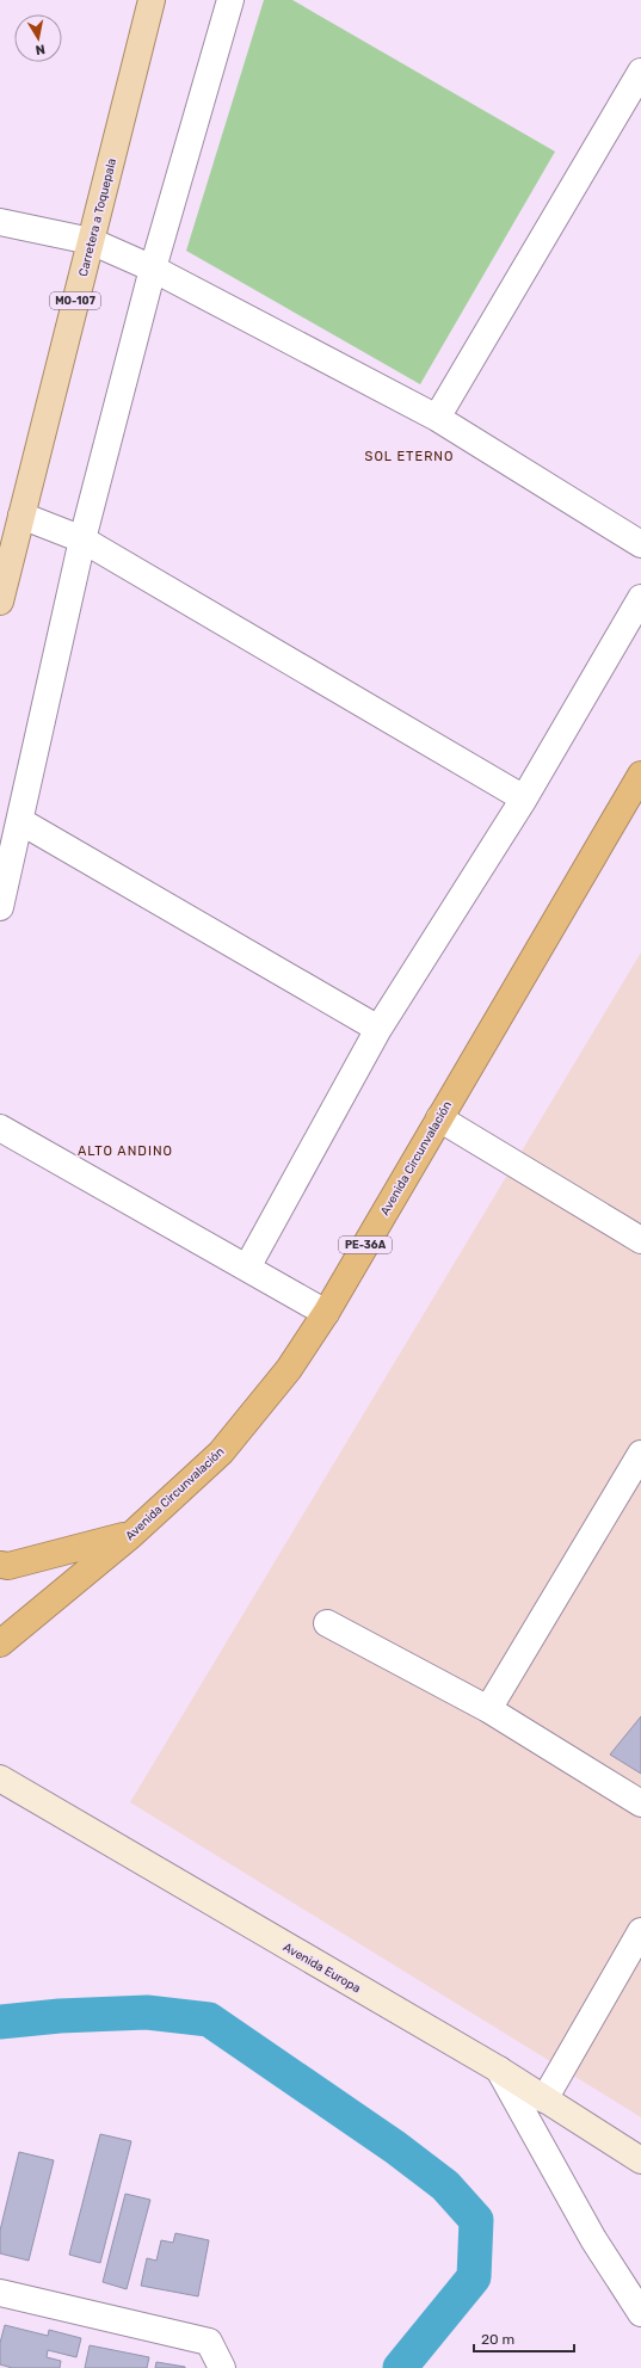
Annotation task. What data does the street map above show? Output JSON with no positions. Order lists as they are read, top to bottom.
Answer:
{
  "streets": {
    "highway": ["Avenida Circunvalación", "PE-36A"],
    "main road": ["Carretera a Toquepala", "MO-107", "Avenida Europa"]
  },
  "districts": ["SOL ETERNO", "ALTO ANDINO"],
  "scale_bar": "20 m",
  "north": "bottom"
}
